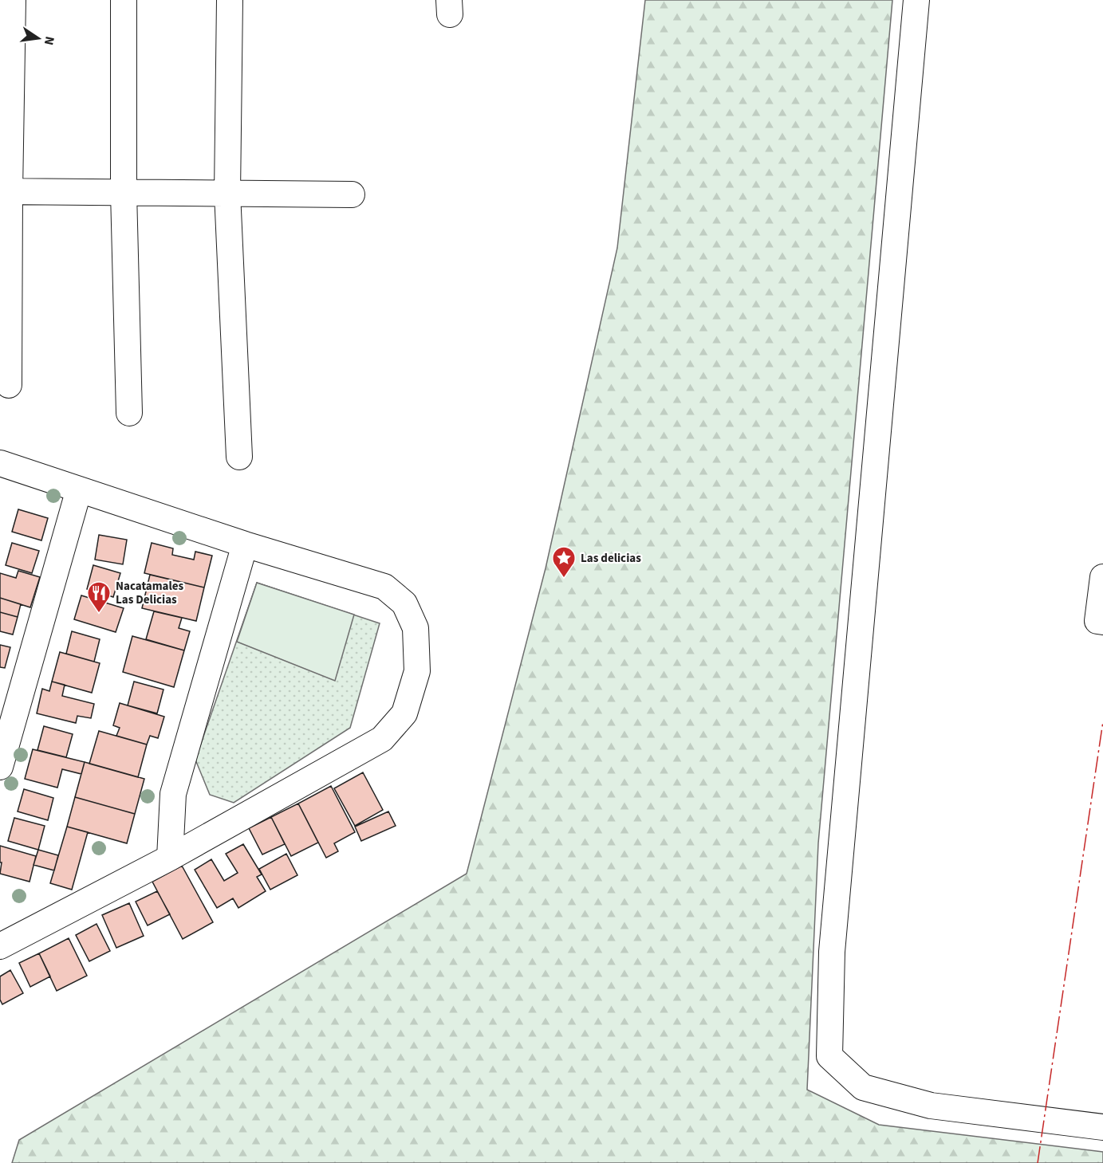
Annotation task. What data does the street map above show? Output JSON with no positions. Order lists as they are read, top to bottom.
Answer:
{
  "places": {
    "place": ["Las delicias"],
    "restaurant": ["Nacatamales Las Delicias"]
  },
  "north": "right"
}
